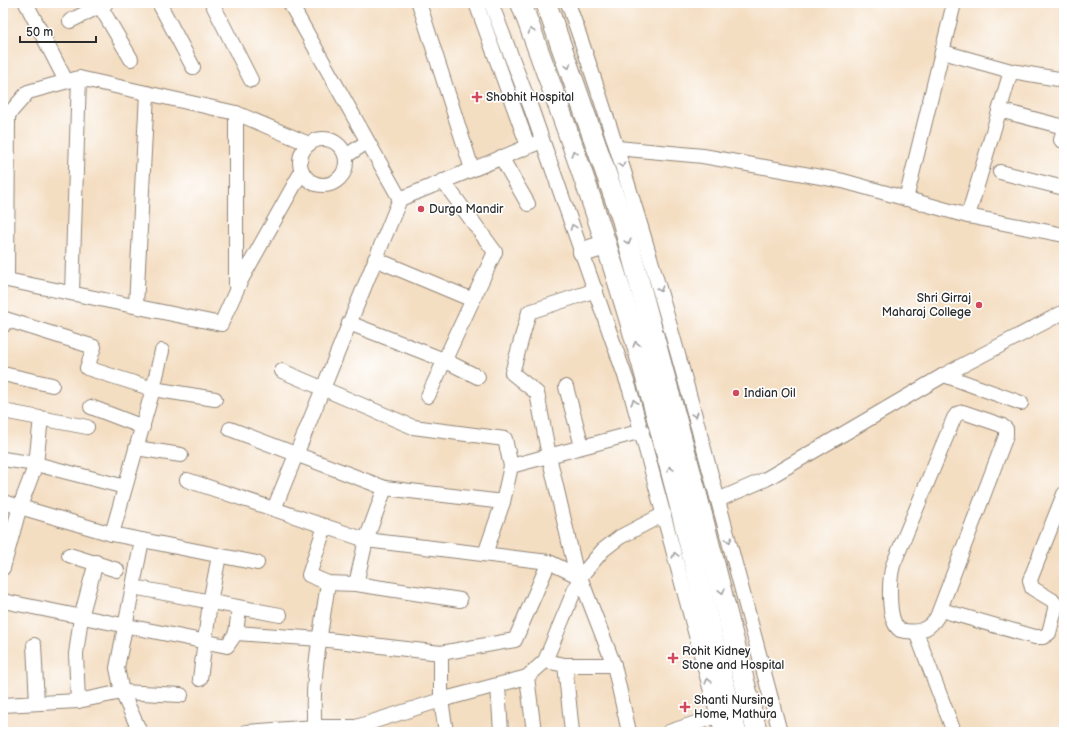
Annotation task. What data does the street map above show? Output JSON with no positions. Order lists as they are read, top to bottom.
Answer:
{
  "places": {
    "health": ["Shobhit Hospital", "Rohit Kidney Stone and Hospital", "Shanti Nursing Home, Mathura"],
    "other": ["Durga Mandir", "Shri Girraj Maharaj College", "Indian Oil"]
  },
  "scale_bar": "50 m"
}
